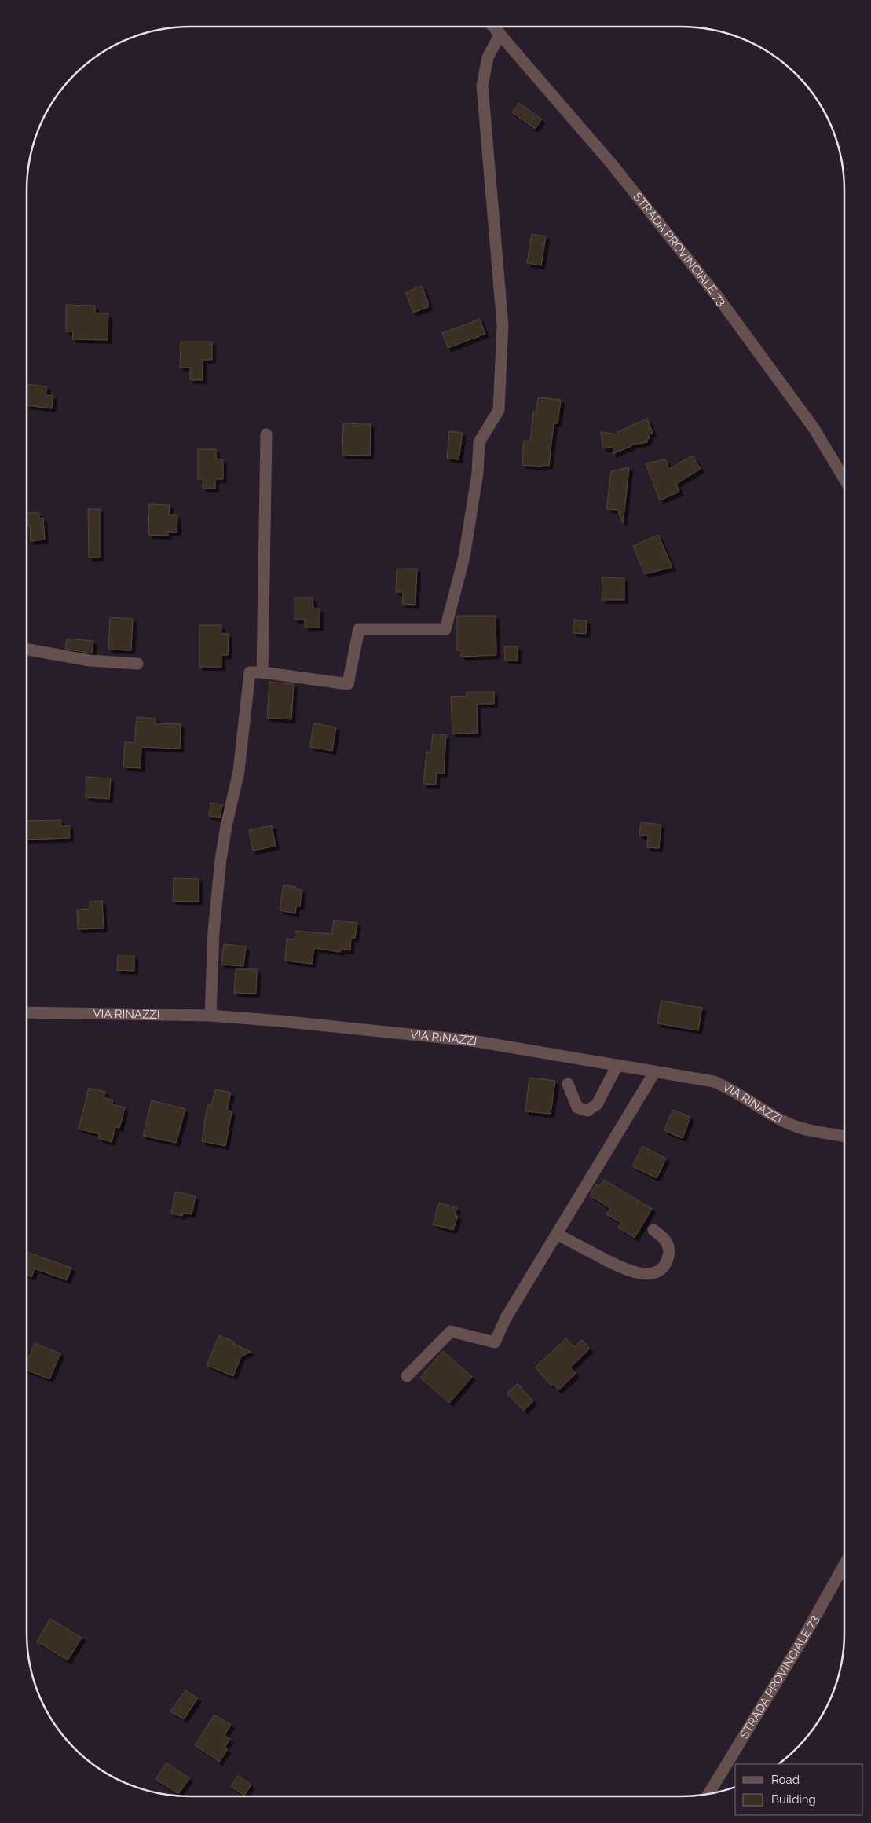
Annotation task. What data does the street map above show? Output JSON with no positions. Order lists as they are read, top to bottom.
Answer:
{
  "streets": {
    "street": ["STRADA PROVINCIALE 73", "VIA RINAZZI"]
  },
  "legend": ["Road", "Building"]
}
